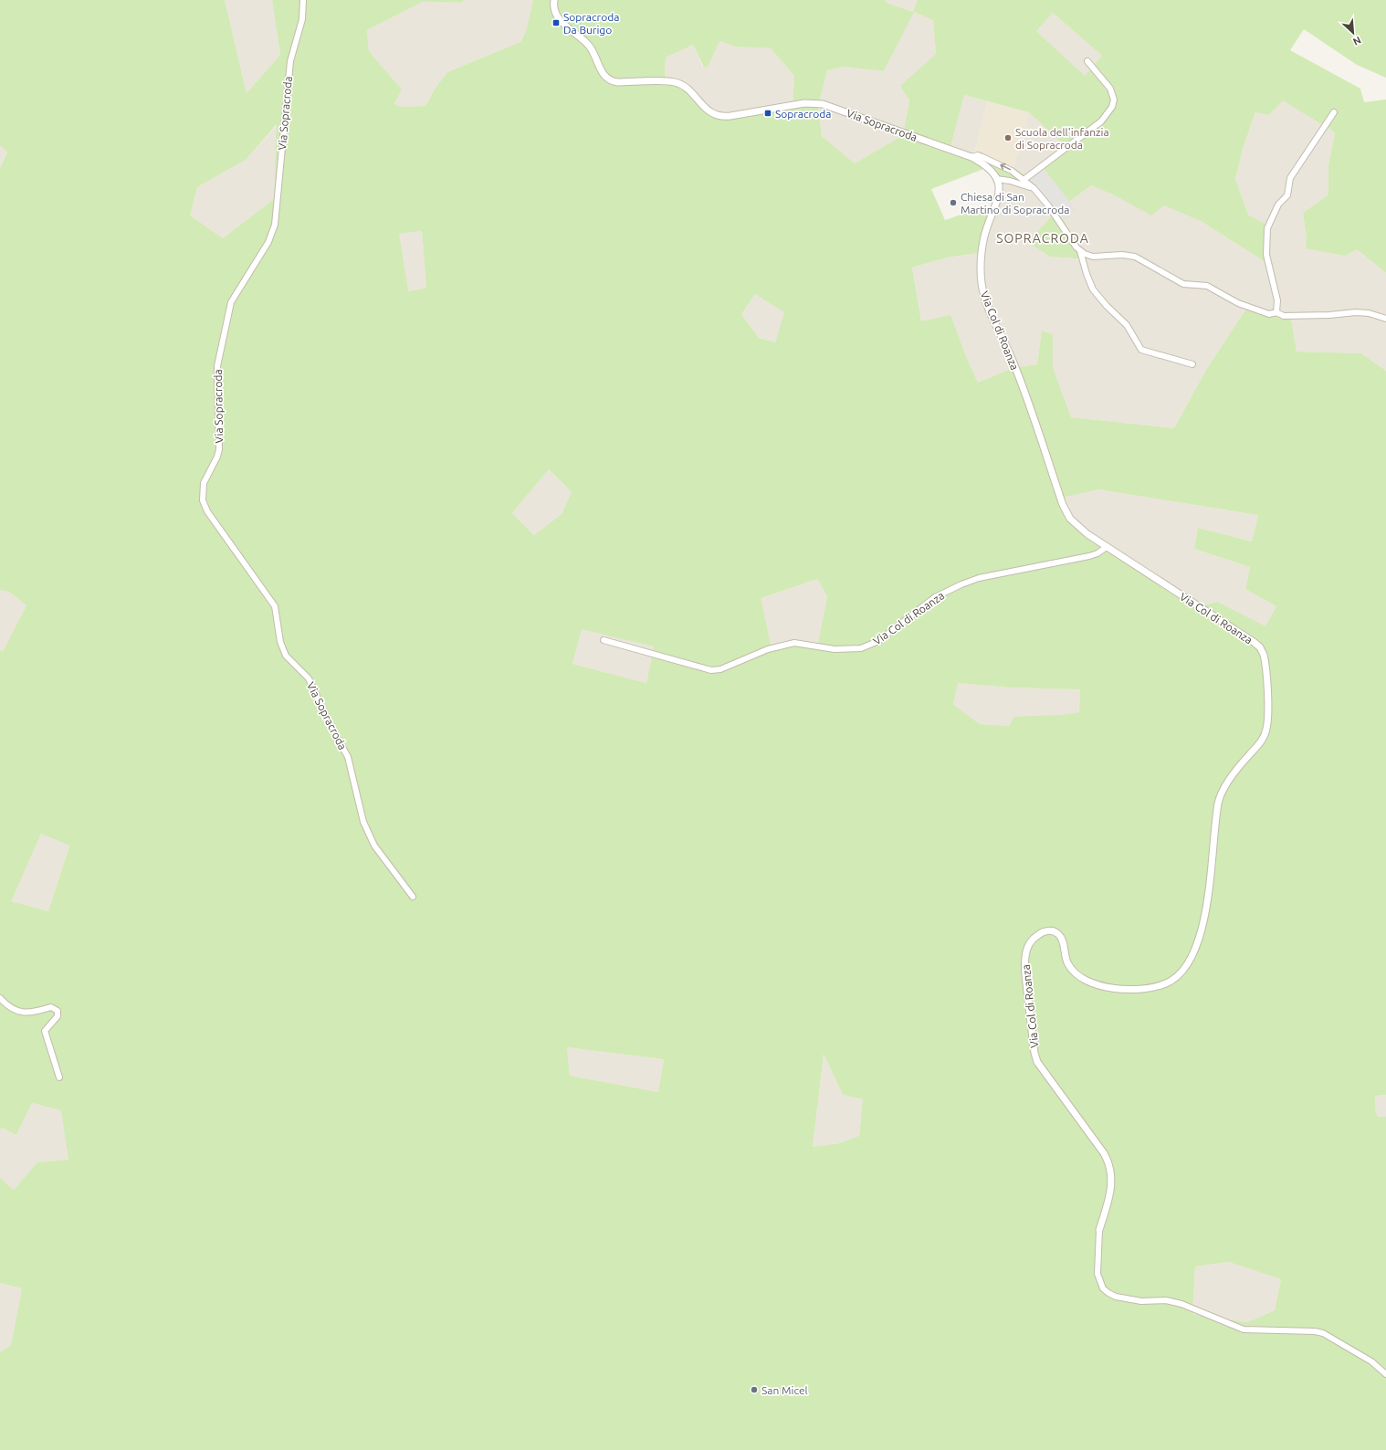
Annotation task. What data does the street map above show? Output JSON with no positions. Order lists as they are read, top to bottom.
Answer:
{
  "streets": {
    "street": ["Via Sopracroda", "Via Col di Roanza"]
  },
  "crossings": [
    ["Via Sopracroda", "Via Col di Roanza"]
  ],
  "districts": ["SOPRACRODA"],
  "places": {
    "transit": ["Sopracroda Da Burigo", "Sopracroda"],
    "other": ["Scuola dell'infanzia di Sopracroda", "Chiesa di San Martino di Sopracroda", "San Micel"]
  },
  "north": "bottom right"
}
